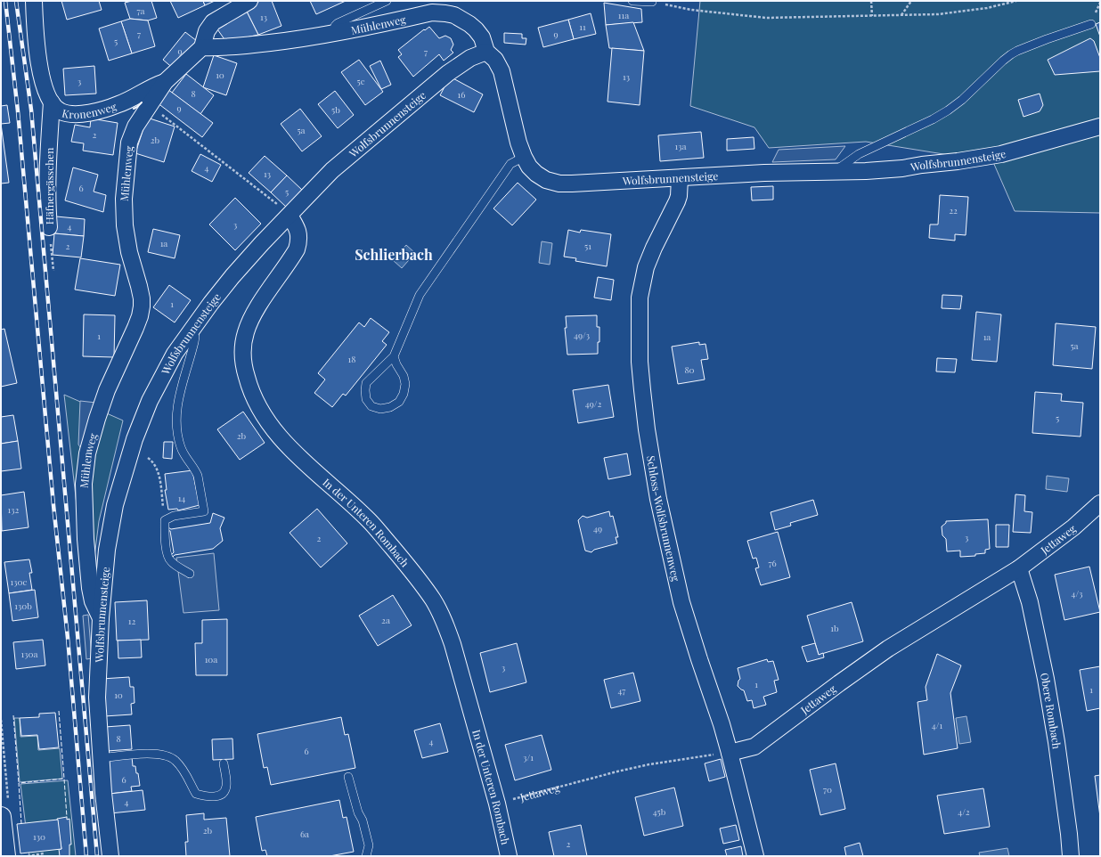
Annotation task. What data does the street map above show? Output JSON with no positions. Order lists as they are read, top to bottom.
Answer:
{
  "streets": {
    "street": [
      "Mühlenweg",
      "Kronenweg",
      "Wolfsbrunnensteige",
      "Häfnergässchen",
      "Schloss-Wolfsbrunnenweg",
      "In der Unteren Rombach",
      "Jettaweg",
      "Obere Rombach"
    ]
  },
  "crossings": [
    ["Mühlenweg", "Kronenweg"],
    ["Mühlenweg", "Wolfsbrunnensteige"],
    ["Kronenweg", "Häfnergässchen"],
    ["Wolfsbrunnensteige", "Schloss-Wolfsbrunnenweg"],
    ["Wolfsbrunnensteige", "In der Unteren Rombach"],
    ["Schloss-Wolfsbrunnenweg", "Jettaweg"],
    ["In der Unteren Rombach", "Jettaweg"],
    ["Jettaweg", "Obere Rombach"]
  ],
  "districts": ["Schlierbach"],
  "house_numbers": [
    "7a",
    "11a",
    "13",
    "11",
    "7",
    "9",
    "5",
    "9",
    "7",
    "10",
    "13",
    "3",
    "5c",
    "8",
    "16",
    "9",
    "5b",
    "5a",
    "2",
    "2b",
    "13a",
    "4",
    "13",
    "6",
    "5",
    "22",
    "3",
    "4",
    "1a",
    "2",
    "51",
    "1",
    "49/3",
    "1",
    "1a",
    "5a",
    "18",
    "80",
    "49/2",
    "5",
    "2b",
    "14",
    "132",
    "49",
    "3",
    "2",
    "76",
    "130c",
    "4/3",
    "130b",
    "2a",
    "12",
    "1b",
    "130a",
    "10a",
    "3",
    "1",
    "1",
    "47",
    "10",
    "4/1",
    "8",
    "4",
    "6",
    "3/1",
    "6",
    "70",
    "4",
    "45b",
    "4/2",
    "2b",
    "6a",
    "130",
    "2"
  ]
}
